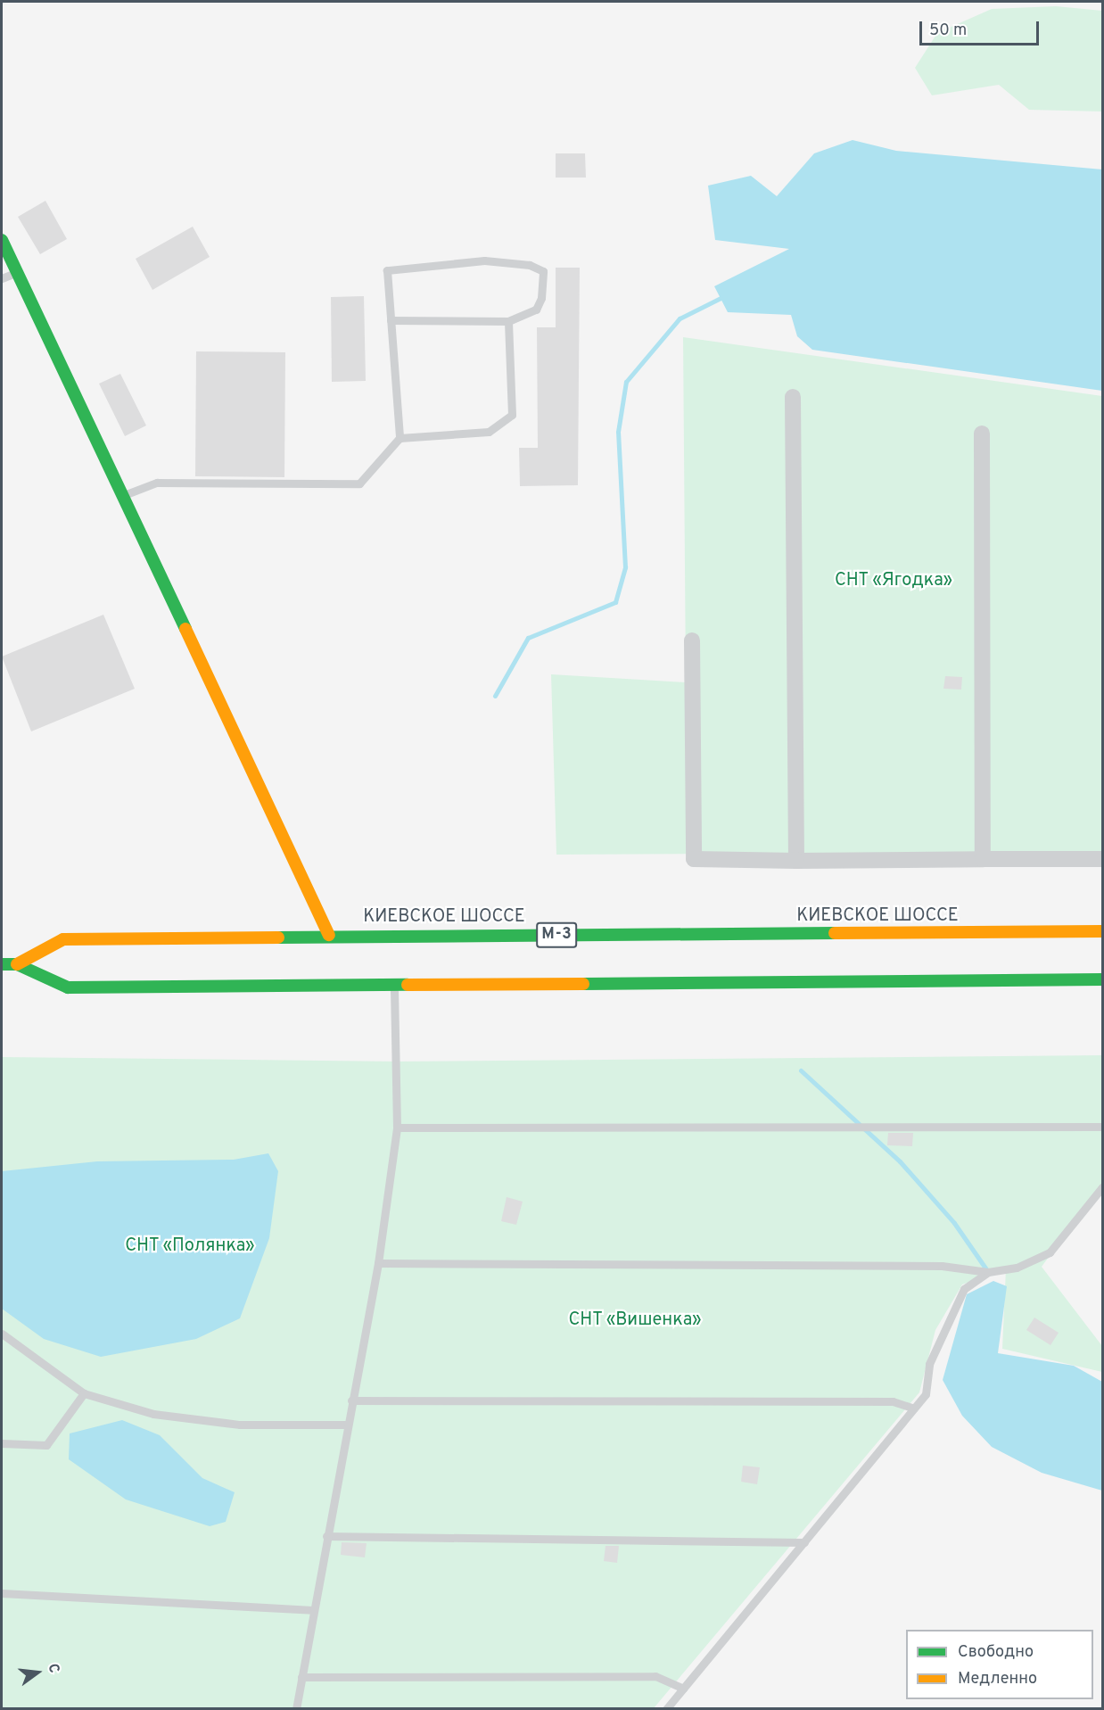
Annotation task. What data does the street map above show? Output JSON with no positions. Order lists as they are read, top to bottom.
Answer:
{
  "streets": {
    "main road": ["КИЕВСКОЕ ШОССЕ", "М-3"]
  },
  "parks": ["СНТ «Ягодка»", "СНТ «Полянка»", "СНТ «Вишенка»"],
  "legend": ["Свободно", "Медленно"],
  "scale_bar": "50 m",
  "north": "right"
}
